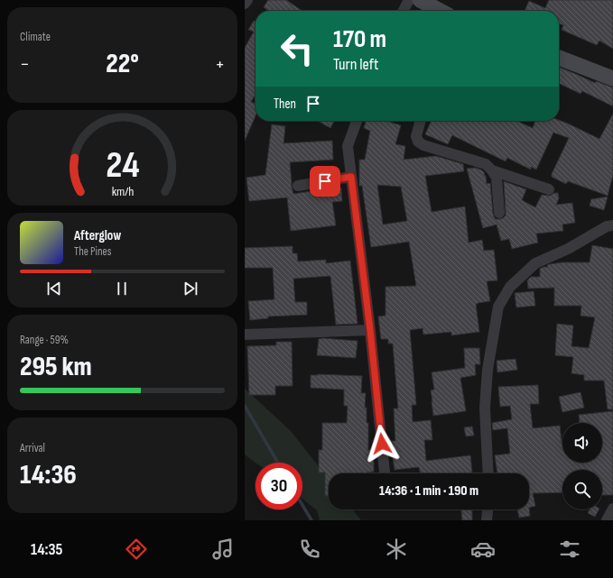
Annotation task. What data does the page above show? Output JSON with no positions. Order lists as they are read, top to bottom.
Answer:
{
  "page": {
    "tile": [
      "Climate",
      ["Range · 59%", "295 km"],
      ["Arrival", "14:36"]
    ],
    "turn": ["170 m", "Turn left"],
    "heat": ["−", "22°", "+"],
    "then": "Then",
    "song": ["Afterglow", "The Pines"],
    "limit": "30",
    "trip": "14:36 · 1 min · 190 m",
    "tabs": "14:35",
    "gauge": ["24", "km/h"]
  }
}
